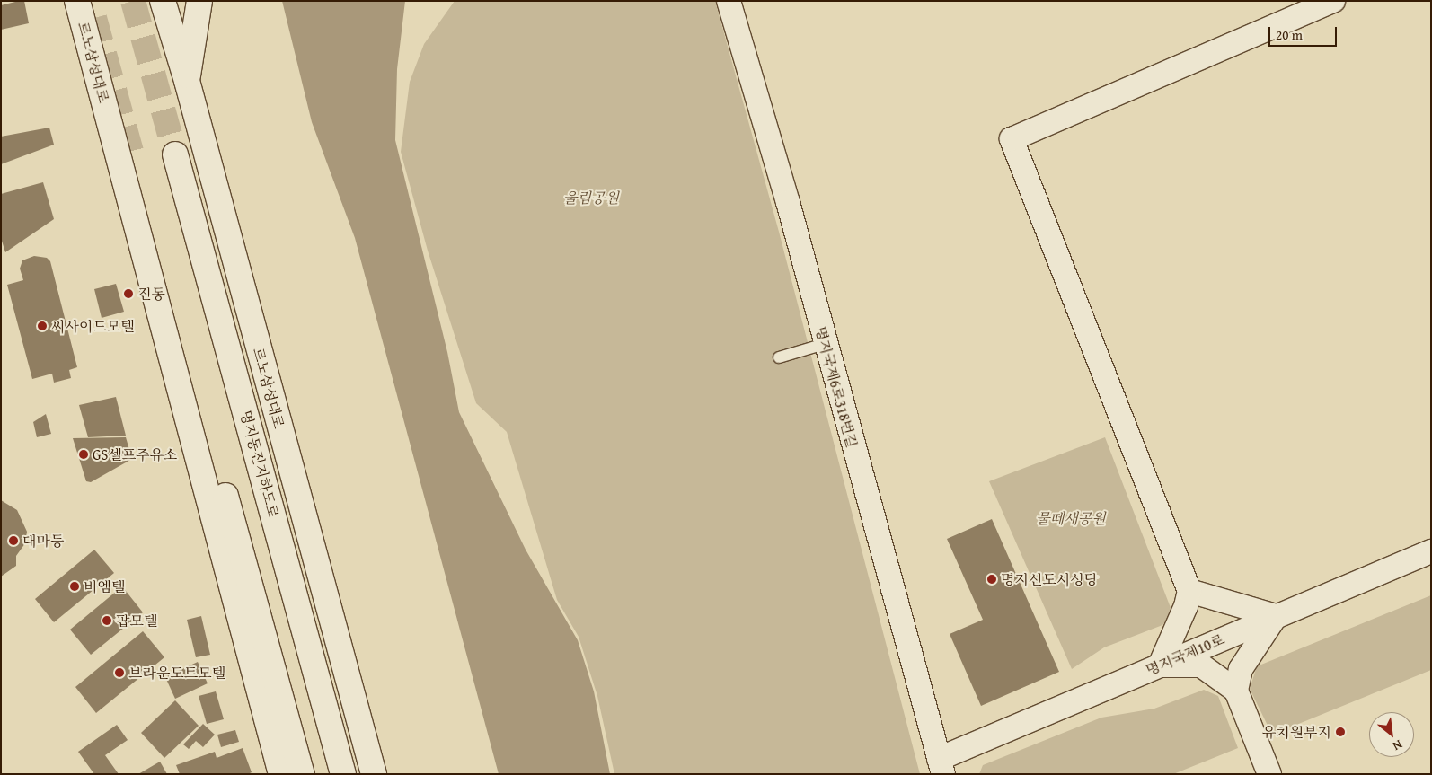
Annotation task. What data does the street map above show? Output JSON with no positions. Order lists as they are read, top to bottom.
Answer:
{
  "streets": {
    "main road": ["르노삼성대로", "명지동진지하도로"],
    "street": ["명지국제6로318번길", "명지국제10로"]
  },
  "crossings": [
    ["명지국제6로318번길", "명지국제10로"]
  ],
  "parks": ["울림공원", "물떼새공원"],
  "places": [
    "진동",
    "씨사이드모텔",
    "GS셀프주유소",
    "대마등",
    "명지신도시성당",
    "비엠텔",
    "팝모텔",
    "브라운도트모텔",
    "유치원부지"
  ],
  "scale_bar": "20 m",
  "north": "bottom right"
}
